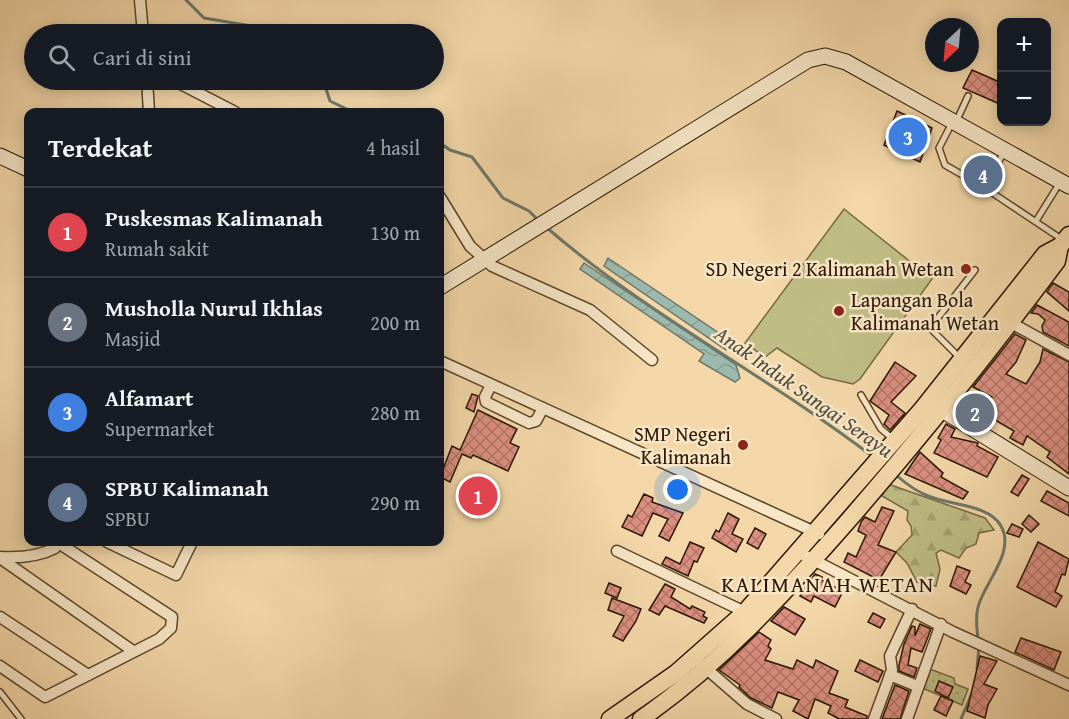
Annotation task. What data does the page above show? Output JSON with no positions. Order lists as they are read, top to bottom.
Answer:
{
  "districts": ["KALIMANAH WETAN"],
  "water": ["Anak Induk Sungai Serayu"],
  "places": ["SD Negeri 2 Kalimanah Wetan", "Lapangan Bola Kalimanah Wetan", "SMP Negeri Kalimanah"],
  "north": "bottom left",
  "page": {
    "map_buttons": ["+", "−"],
    "search": "Cari di sini",
    "heading": ["Terdekat", "4 hasil"],
    "pins": [
      "3",
      "4",
      "2",
      "1"
    ],
    "list": [
      {
        "mark": "1",
        "name": "Puskesmas Kalimanah",
        "note": "Rumah sakit",
        "value": "130 m"
      },
      {
        "mark": "2",
        "name": "Musholla Nurul Ikhlas",
        "note": "Masjid",
        "value": "200 m"
      },
      {
        "mark": "3",
        "name": "Alfamart",
        "note": "Supermarket",
        "value": "280 m"
      },
      {
        "mark": "4",
        "name": "SPBU Kalimanah",
        "note": "SPBU",
        "value": "290 m"
      }
    ]
  }
}
